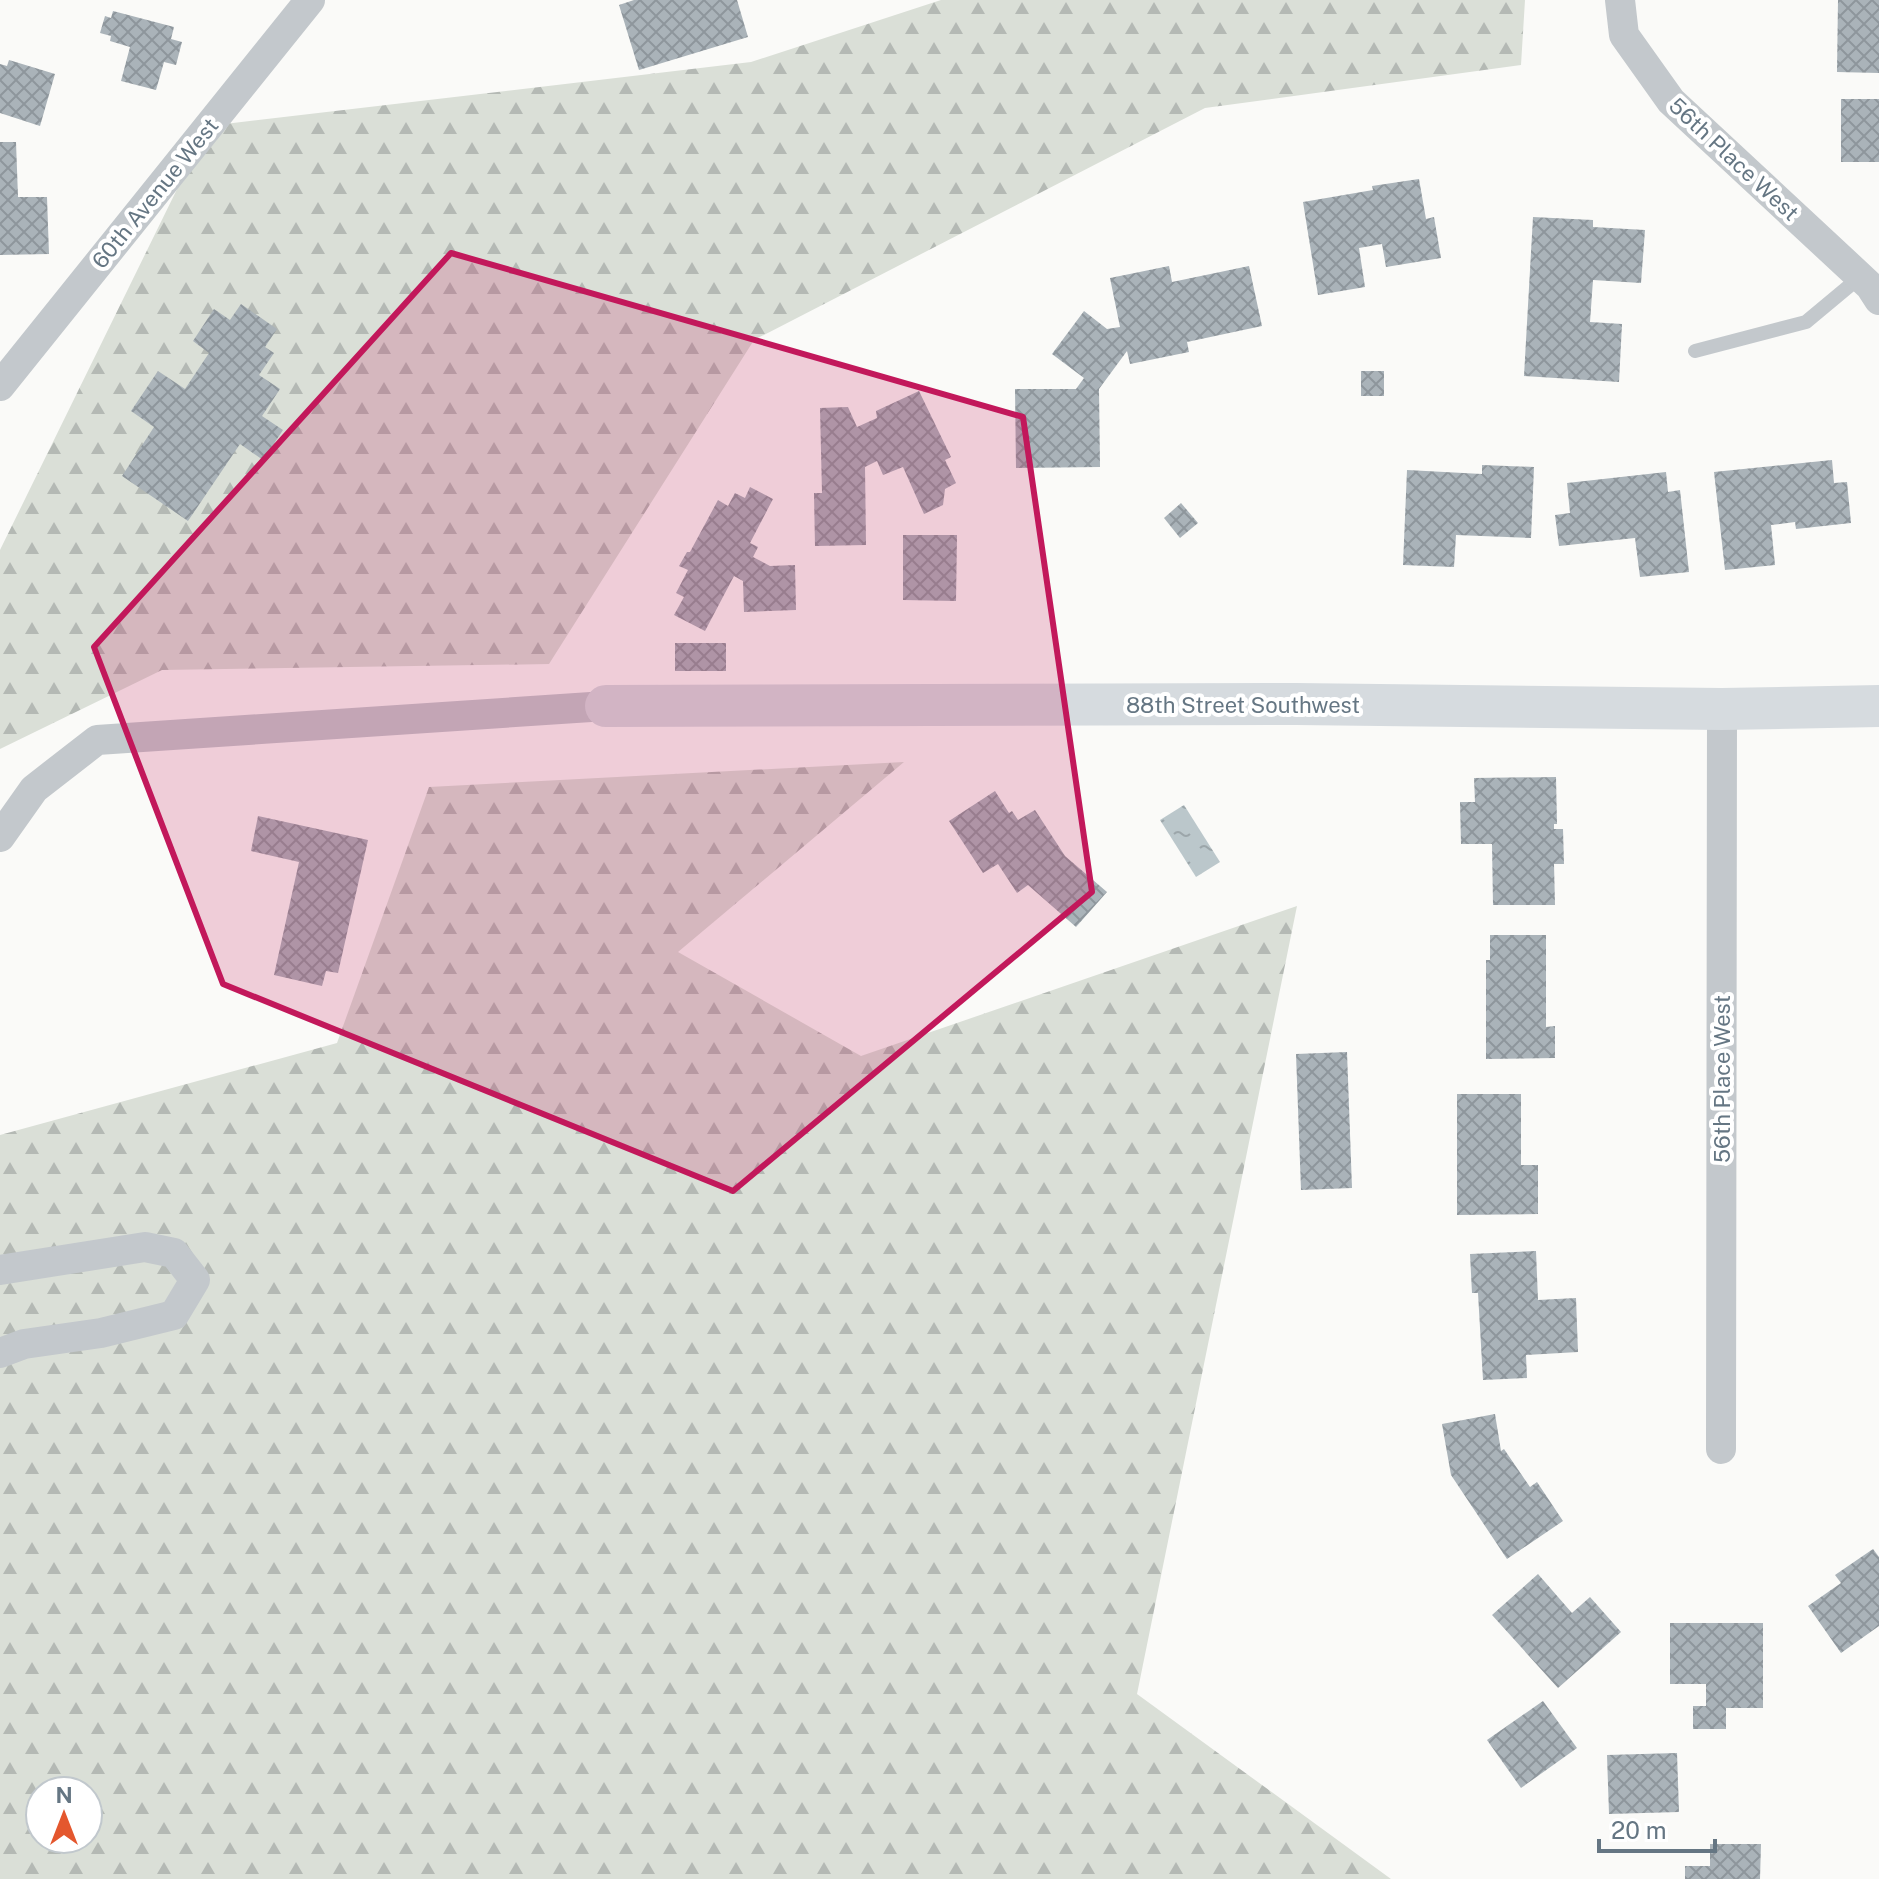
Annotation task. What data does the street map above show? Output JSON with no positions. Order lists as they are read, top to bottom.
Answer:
{
  "streets": {
    "street": ["56th Place West", "60th Avenue West", "88th Street Southwest"]
  },
  "crossings": [
    ["56th Place West", "88th Street Southwest"]
  ],
  "scale_bar": "20 m",
  "north": "top"
}
